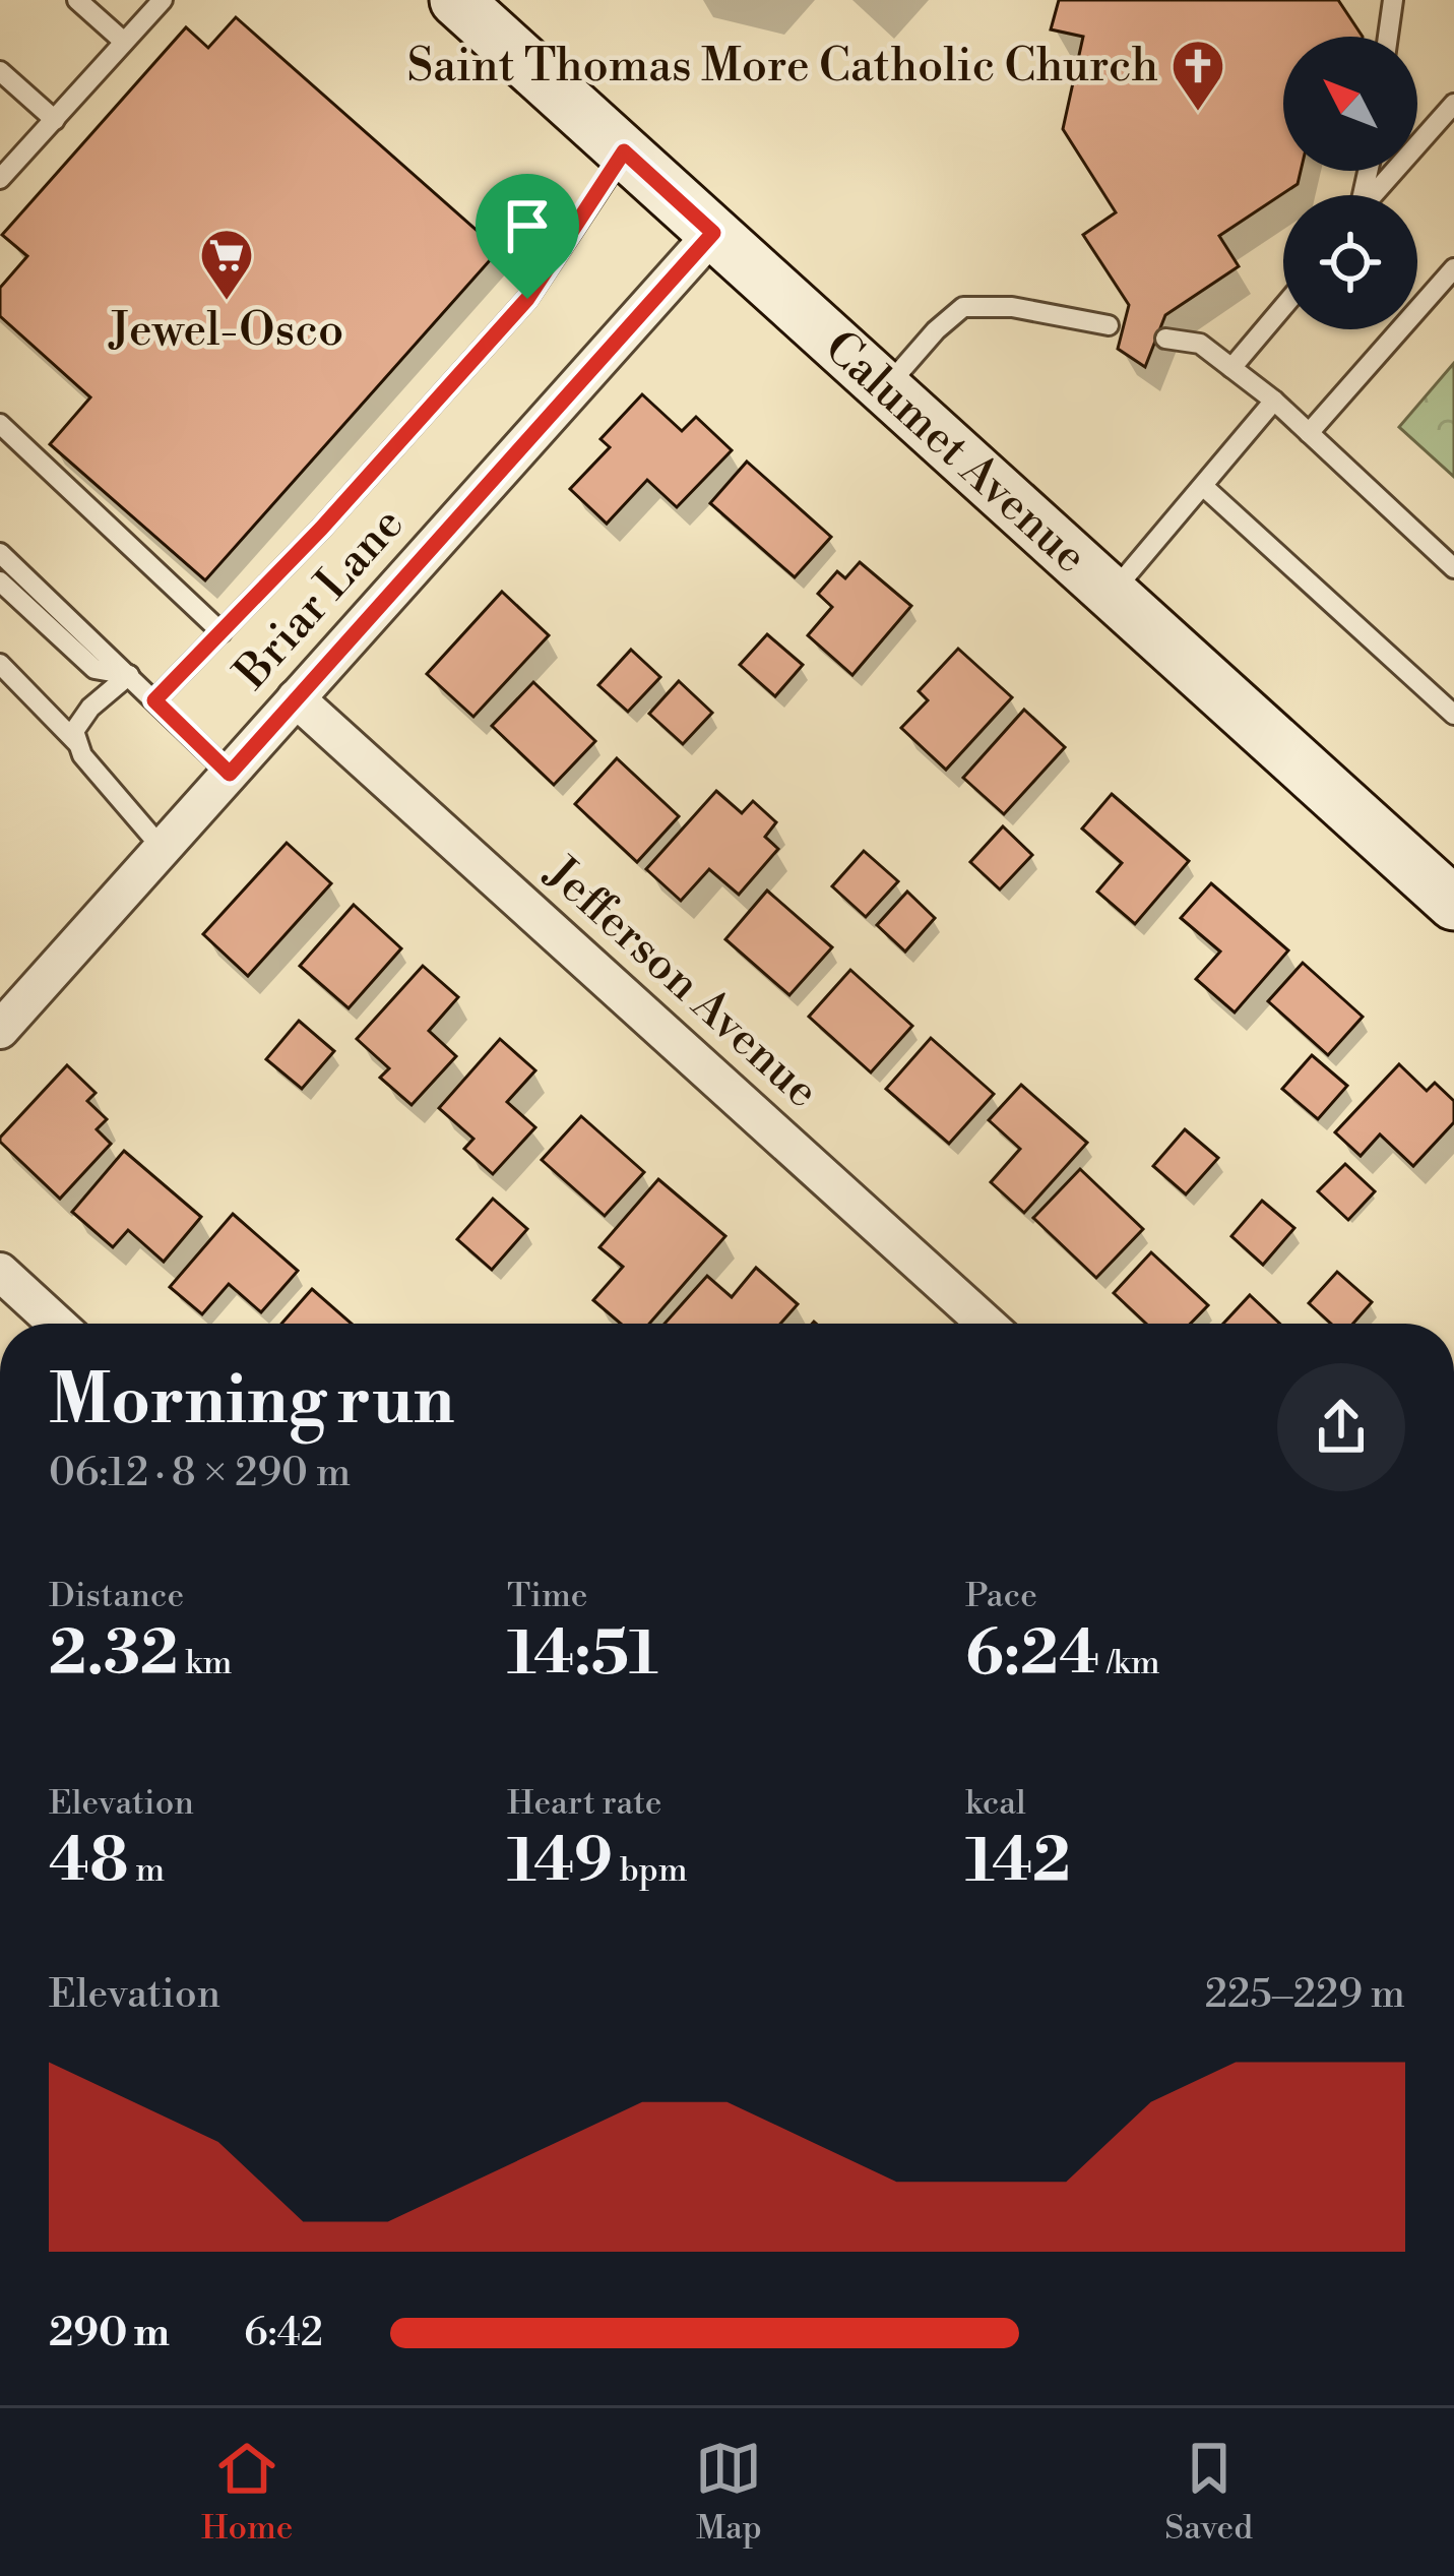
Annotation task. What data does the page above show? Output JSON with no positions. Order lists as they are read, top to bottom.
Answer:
{
  "streets": {
    "main road": ["Calumet Avenue"],
    "street": ["Briar Lane", "Jefferson Avenue"]
  },
  "crossings": [
    ["Calumet Avenue", "Briar Lane"],
    ["Briar Lane", "Jefferson Avenue"]
  ],
  "places": {
    "church": ["Saint Thomas More Catholic Church"],
    "supermarket": ["Jewel-Osco"]
  },
  "north": "top left",
  "page": {
    "heading": ["Morning run", "06:12 · 8 × 290 m"],
    "stats": [
      ["Distance", "2.32 km"],
      ["Time", "14:51"],
      ["Pace", "6:24 /km"],
      ["Elevation", "48 m"],
      ["Heart rate", "149 bpm"],
      ["kcal", "142"]
    ],
    "chart": ["Elevation", "225–229 m"],
    "list": [
      {
        "name": "290 m",
        "note": "6:42"
      }
    ],
    "tabs": ["Home", "Map", "Saved"]
  }
}
